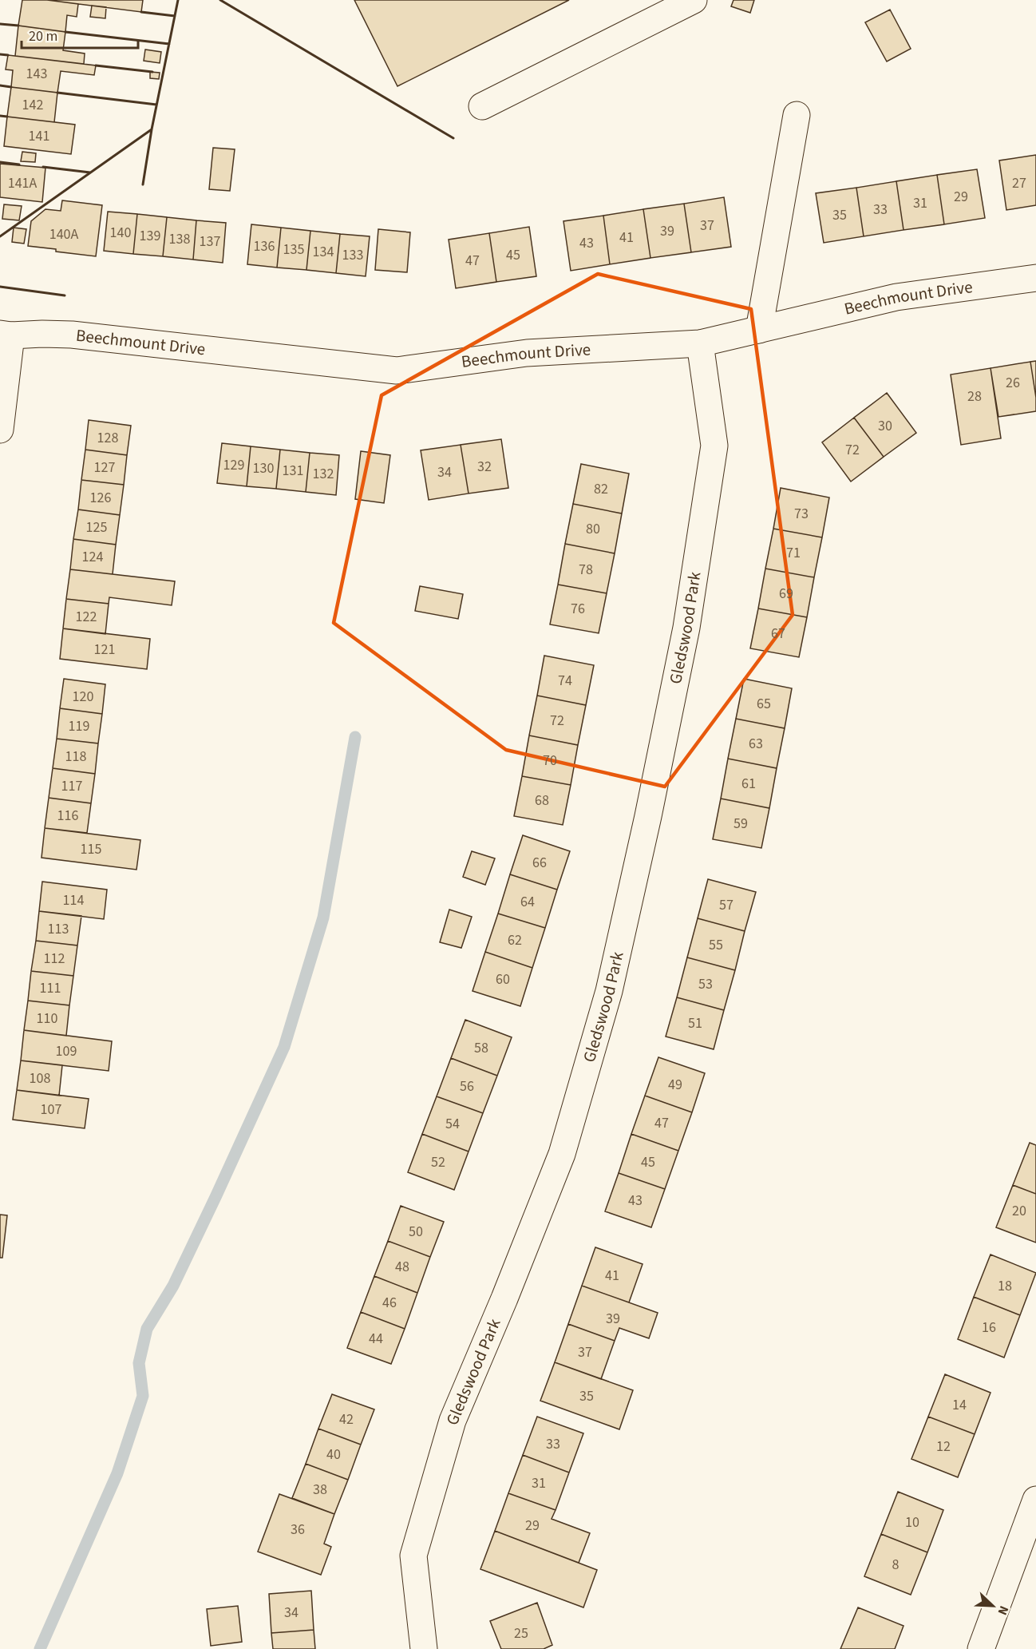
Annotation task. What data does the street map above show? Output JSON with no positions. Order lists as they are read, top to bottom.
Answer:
{
  "streets": {
    "street": ["Beechmount Drive", "Gledswood Park"]
  },
  "crossings": [
    ["Beechmount Drive", "Gledswood Park"]
  ],
  "house_numbers": [
    "143",
    "142",
    "141",
    "141A",
    "27",
    "29",
    "31",
    "33",
    "35",
    "37",
    "39",
    "140",
    "140A",
    "139",
    "41",
    "138",
    "137",
    "43",
    "136",
    "135",
    "134",
    "133",
    "45",
    "47",
    "26",
    "28",
    "30",
    "128",
    "72",
    "129",
    "32",
    "127",
    "130",
    "131",
    "34",
    "132",
    "82",
    "126",
    "73",
    "125",
    "80",
    "71",
    "124",
    "78",
    "69",
    "76",
    "122",
    "67",
    "121",
    "74",
    "120",
    "65",
    "72",
    "119",
    "63",
    "118",
    "70",
    "61",
    "117",
    "68",
    "116",
    "59",
    "115",
    "66",
    "114",
    "64",
    "57",
    "113",
    "62",
    "55",
    "112",
    "60",
    "53",
    "111",
    "110",
    "51",
    "58",
    "109",
    "108",
    "49",
    "56",
    "107",
    "47",
    "54",
    "52",
    "45",
    "43",
    "20",
    "50",
    "48",
    "41",
    "18",
    "46",
    "39",
    "16",
    "44",
    "37",
    "35",
    "14",
    "42",
    "33",
    "12",
    "40",
    "31",
    "38",
    "10",
    "29",
    "36",
    "8",
    "34",
    "25"
  ],
  "scale_bar": "20 m",
  "north": "bottom right"
}
